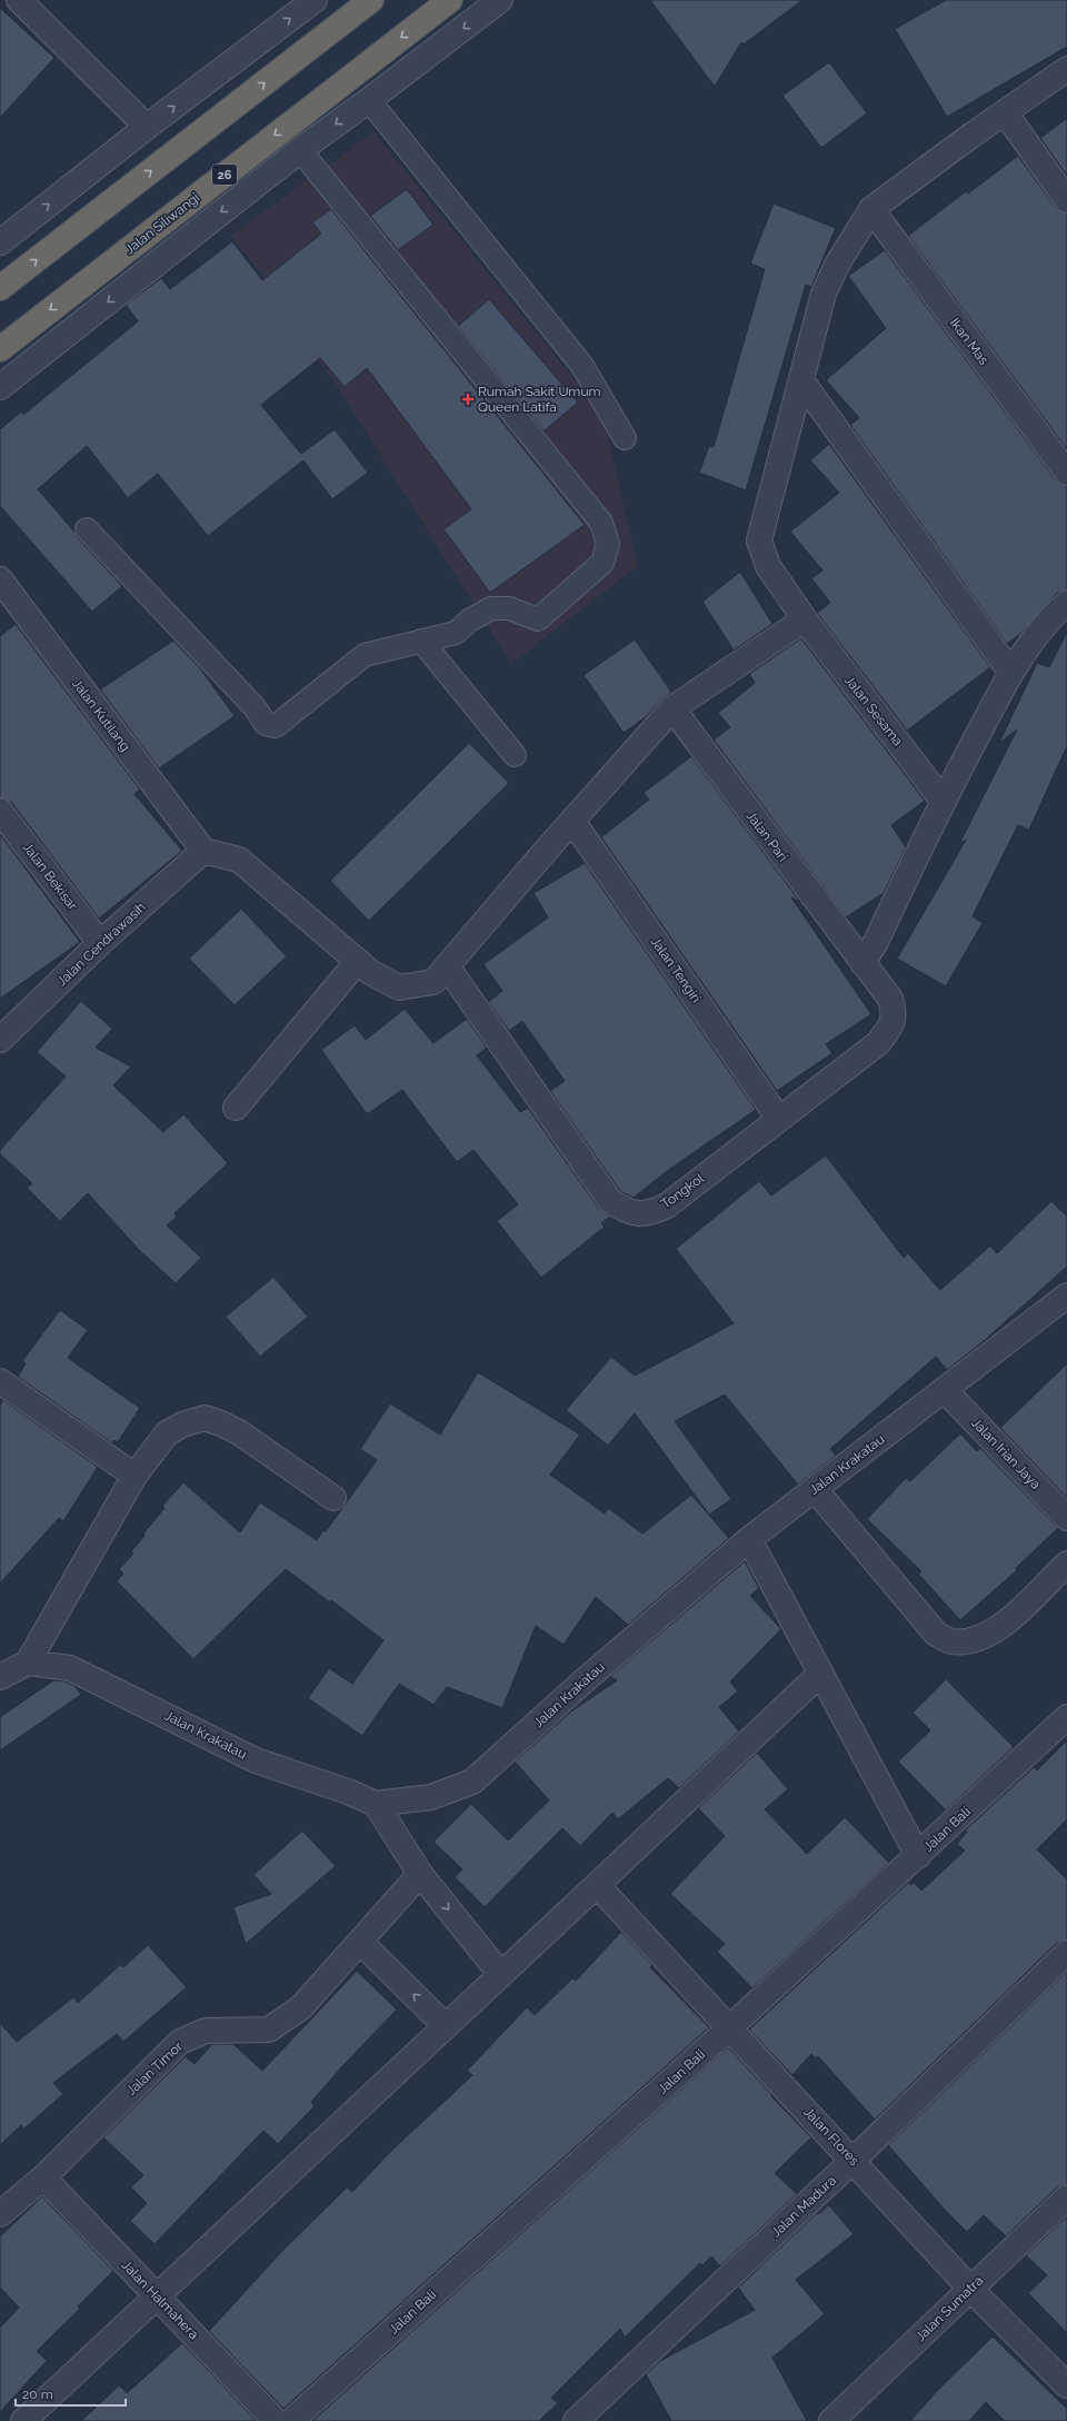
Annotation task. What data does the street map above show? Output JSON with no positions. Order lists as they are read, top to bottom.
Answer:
{
  "streets": {
    "highway": ["26", "Jalan Siliwangi"],
    "street": [
      "Ikan Mas",
      "Jalan Sesama",
      "Jalan Kutilang",
      "Jalan Pari",
      "Jalan Bekisar",
      "Jalan Cendrawasih",
      "Jalan Tengiri",
      "Tongkol",
      "Jalan Irian Jaya",
      "Jalan Krakatau",
      "Jalan Bali",
      "Jalan Timor",
      "Jalan Flores",
      "Jalan Madura",
      "Jalan Halmahera",
      "Jalan Sumatra"
    ]
  },
  "crossings": [
    ["Ikan Mas", "Jalan Sesama"],
    ["Jalan Kutilang", "Jalan Cendrawasih"],
    ["Jalan Pari", "Tongkol"],
    ["Jalan Bekisar", "Jalan Cendrawasih"],
    ["Jalan Tengiri", "Tongkol"],
    ["Jalan Irian Jaya", "Jalan Krakatau"],
    ["Jalan Bali", "Jalan Flores"],
    ["Jalan Timor", "Jalan Halmahera"],
    ["Jalan Flores", "Jalan Madura"],
    ["Jalan Flores", "Jalan Sumatra"]
  ],
  "places": {
    "health": ["Rumah Sakit Umum Queen Latifa"]
  },
  "scale_bar": "20 m"
}
